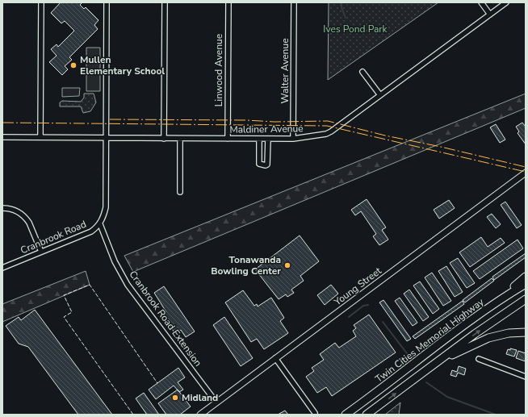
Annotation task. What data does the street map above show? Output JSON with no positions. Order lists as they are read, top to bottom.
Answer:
{
  "streets": {
    "main road": ["Twin Cities Memorial Highway"],
    "street": [
      "Linwood Avenue",
      "Walter Avenue",
      "Maldiner Avenue",
      "Cranbrook Road",
      "Young Street",
      "Cranbrook Road Extension"
    ]
  },
  "crossings": [
    ["Linwood Avenue", "Maldiner Avenue"],
    ["Walter Avenue", "Maldiner Avenue"],
    ["Maldiner Avenue", "Cranbrook Road"],
    ["Cranbrook Road", "Cranbrook Road Extension"],
    ["Young Street", "Cranbrook Road Extension"]
  ],
  "parks": ["Ives Pond Park"],
  "places": ["Mullen Elementary School", "Tonawanda Bowling Center", "Midland"]
}
